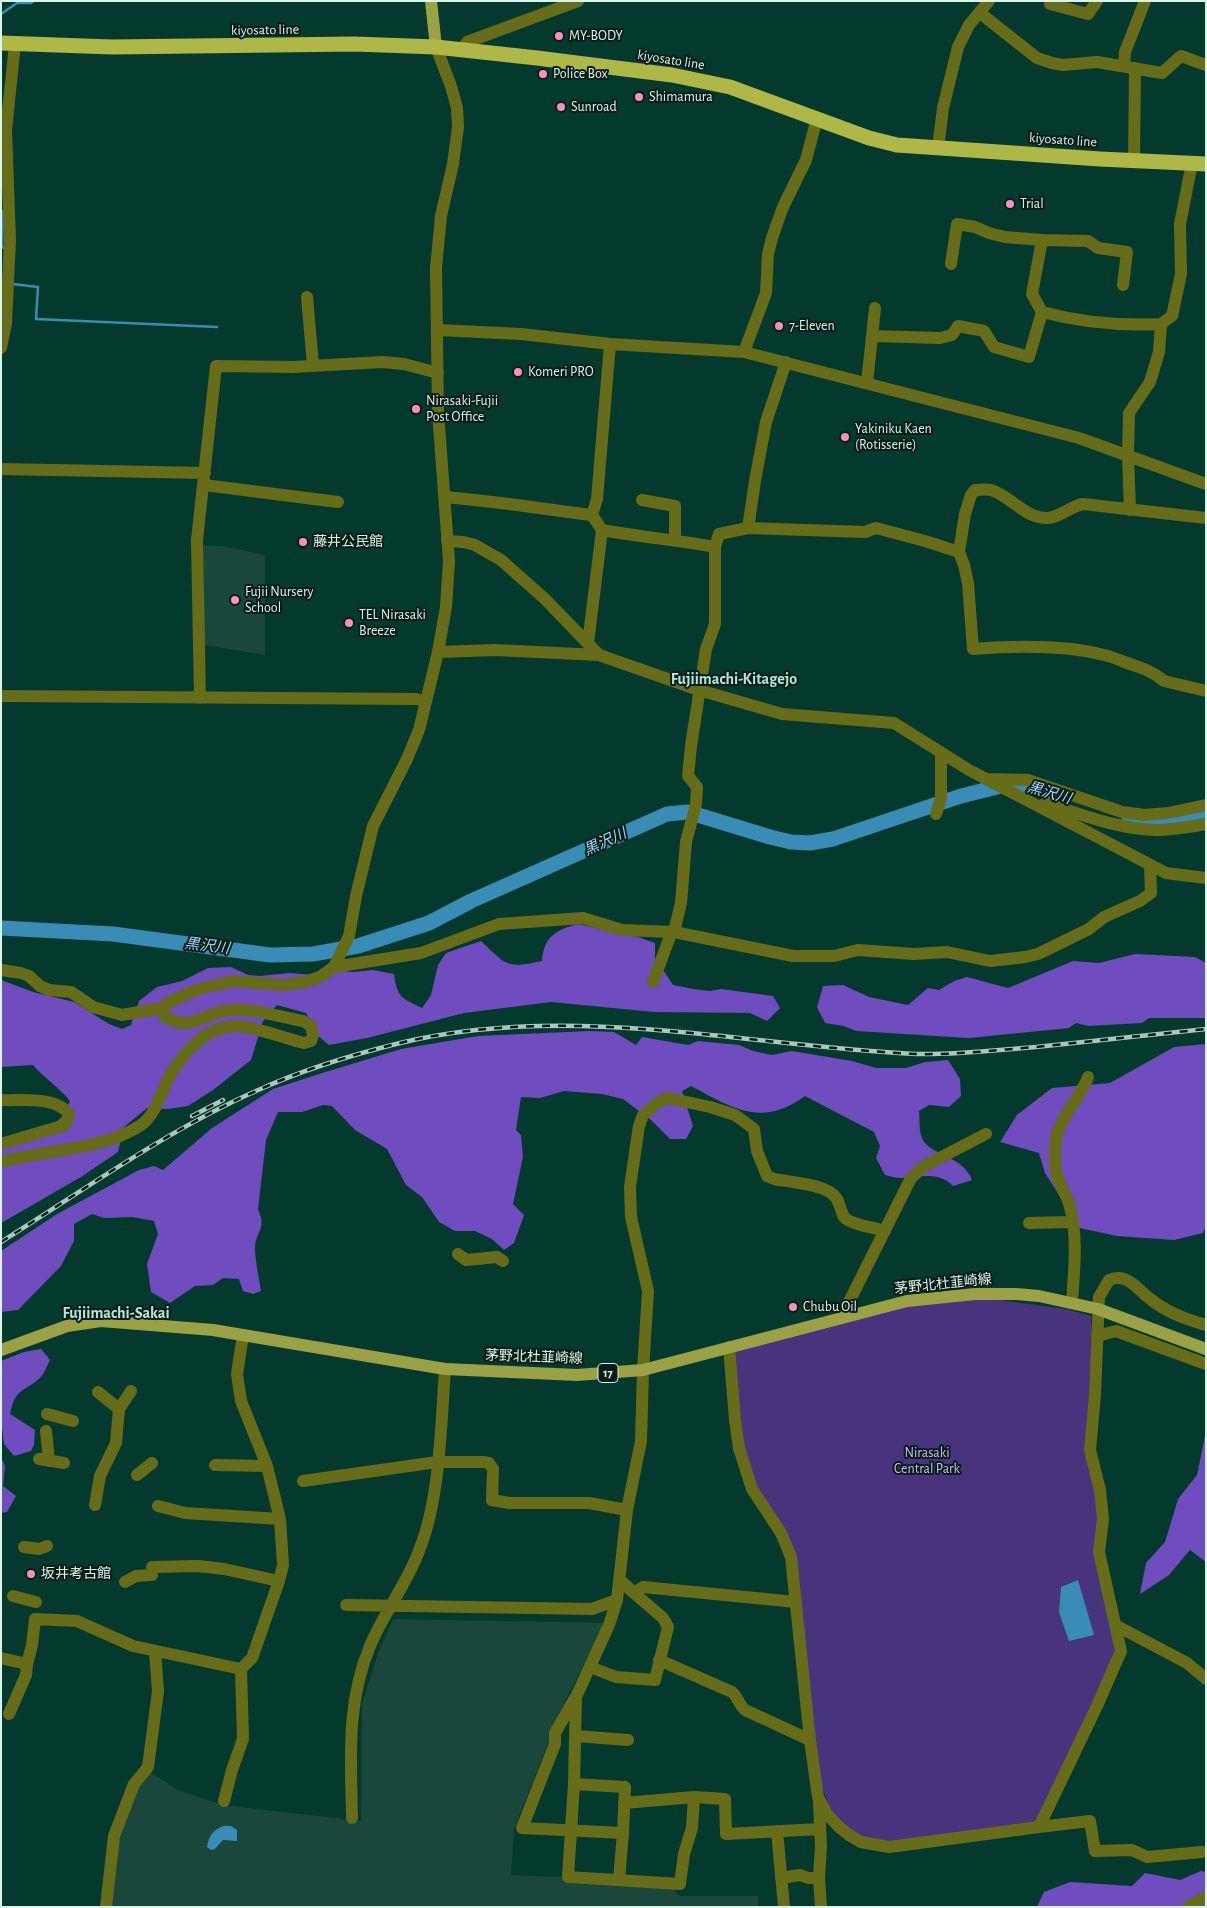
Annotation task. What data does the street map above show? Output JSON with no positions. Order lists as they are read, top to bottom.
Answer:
{
  "streets": {
    "highway": ["kiyosato line"],
    "main road": ["茅野北杜韮崎線", "17"]
  },
  "districts": ["Fujiimachi-Kitagejo", "Fujiimachi-Sakai"],
  "water": ["黒沢川"],
  "parks": ["Nirasaki Central Park"],
  "places": [
    "MY-BODY",
    "Police Box",
    "Shimamura",
    "Sunroad",
    "Trial",
    "7-Eleven",
    "Komeri PRO",
    "Nirasaki-Fujii Post Office",
    "Yakiniku Kaen (Rotisserie)",
    "藤井公民館",
    "Fujii Nursery School",
    "TEL Nirasaki Breeze",
    "Chubu Oil",
    "坂井考古館"
  ]
}
